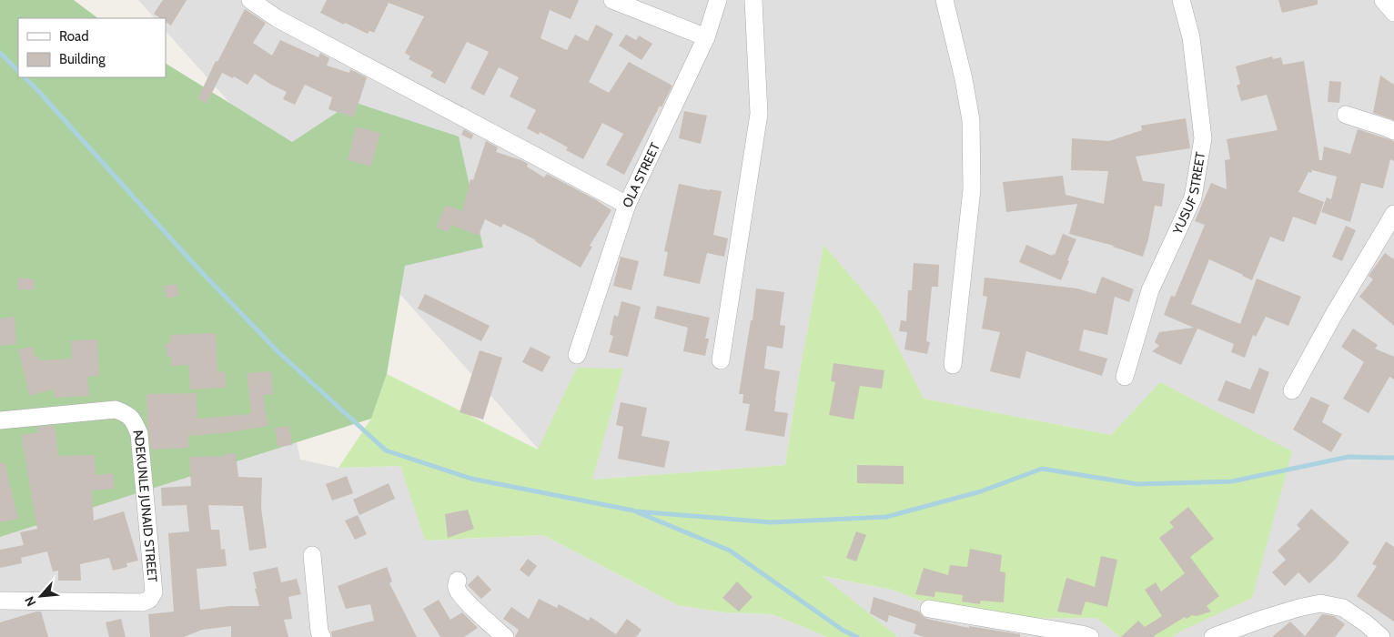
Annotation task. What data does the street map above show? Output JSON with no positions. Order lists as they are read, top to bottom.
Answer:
{
  "streets": {
    "street": ["OLA STREET", "YUSUF STREET", "ADEKUNLE JUNAID STREET"]
  },
  "legend": ["Road", "Building"],
  "north": "bottom left"
}
